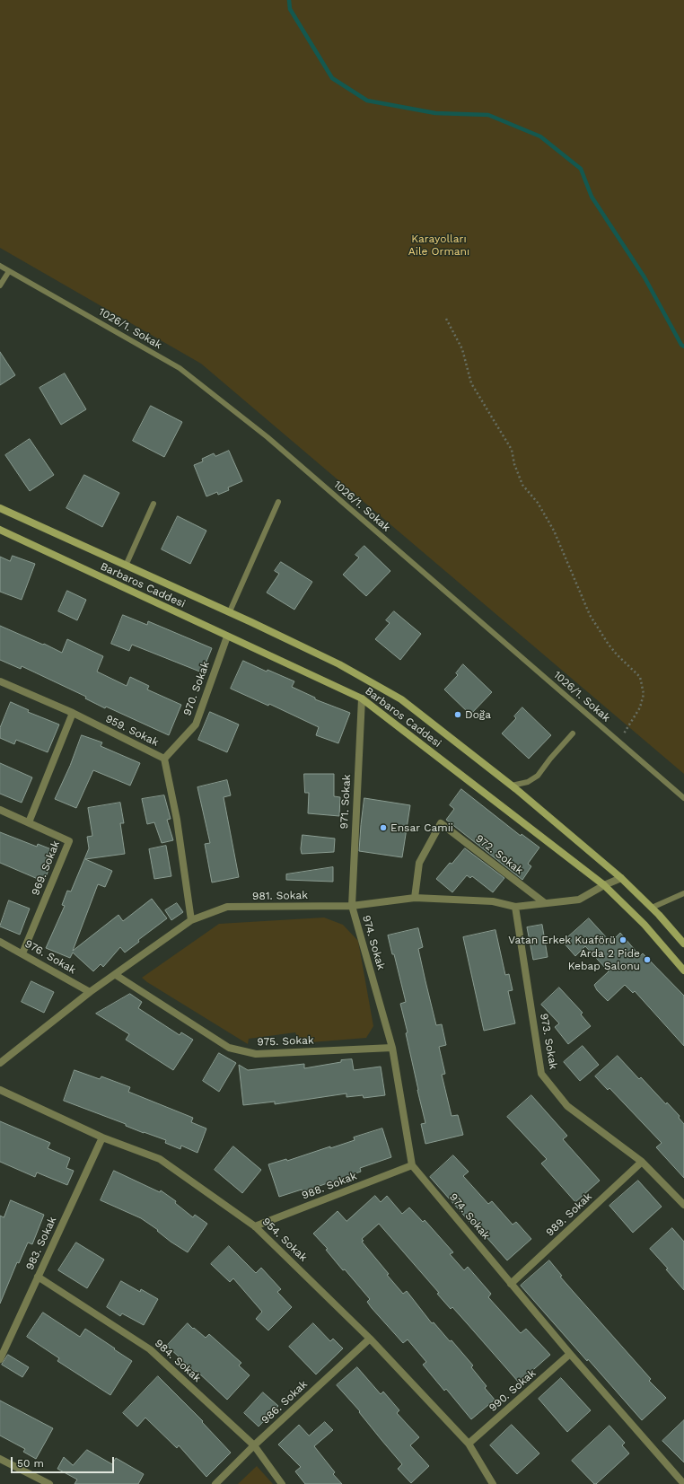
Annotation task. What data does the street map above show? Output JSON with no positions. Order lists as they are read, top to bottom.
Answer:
{
  "streets": {
    "main road": ["Barbaros Caddesi"],
    "street": [
      "970. Sokak",
      "959. Sokak",
      "971. Sokak",
      "972. Sokak",
      "969. Sokak",
      "981. Sokak",
      "974. Sokak",
      "976. Sokak",
      "975. Sokak",
      "973. Sokak",
      "988. Sokak",
      "989. Sokak",
      "954. Sokak",
      "983. Sokak",
      "984. Sokak",
      "990. Sokak",
      "986. Sokak"
    ],
    "lane": ["1026/1. Sokak"]
  },
  "crossings": [
    ["Barbaros Caddesi", "970. Sokak"],
    ["Barbaros Caddesi", "971. Sokak"],
    ["Barbaros Caddesi", "981. Sokak"],
    ["970. Sokak", "959. Sokak"],
    ["959. Sokak", "981. Sokak"],
    ["971. Sokak", "981. Sokak"],
    ["971. Sokak", "974. Sokak"],
    ["972. Sokak", "981. Sokak"],
    ["969. Sokak", "976. Sokak"],
    ["981. Sokak", "974. Sokak"],
    ["981. Sokak", "976. Sokak"],
    ["981. Sokak", "975. Sokak"],
    ["981. Sokak", "973. Sokak"],
    ["974. Sokak", "975. Sokak"],
    ["974. Sokak", "988. Sokak"],
    ["974. Sokak", "989. Sokak"],
    ["974. Sokak", "990. Sokak"],
    ["973. Sokak", "989. Sokak"],
    ["988. Sokak", "954. Sokak"],
    ["954. Sokak", "983. Sokak"],
    ["954. Sokak", "990. Sokak"],
    ["954. Sokak", "986. Sokak"],
    ["983. Sokak", "984. Sokak"],
    ["984. Sokak", "986. Sokak"]
  ],
  "parks": ["Karayolları Aile Ormanı"],
  "places": [
    "Doğa",
    "Ensar Camii",
    "Vatan Erkek Kuaförü",
    "Arda 2 Pide Kebap Salonu"
  ],
  "scale_bar": "50 m"
}
